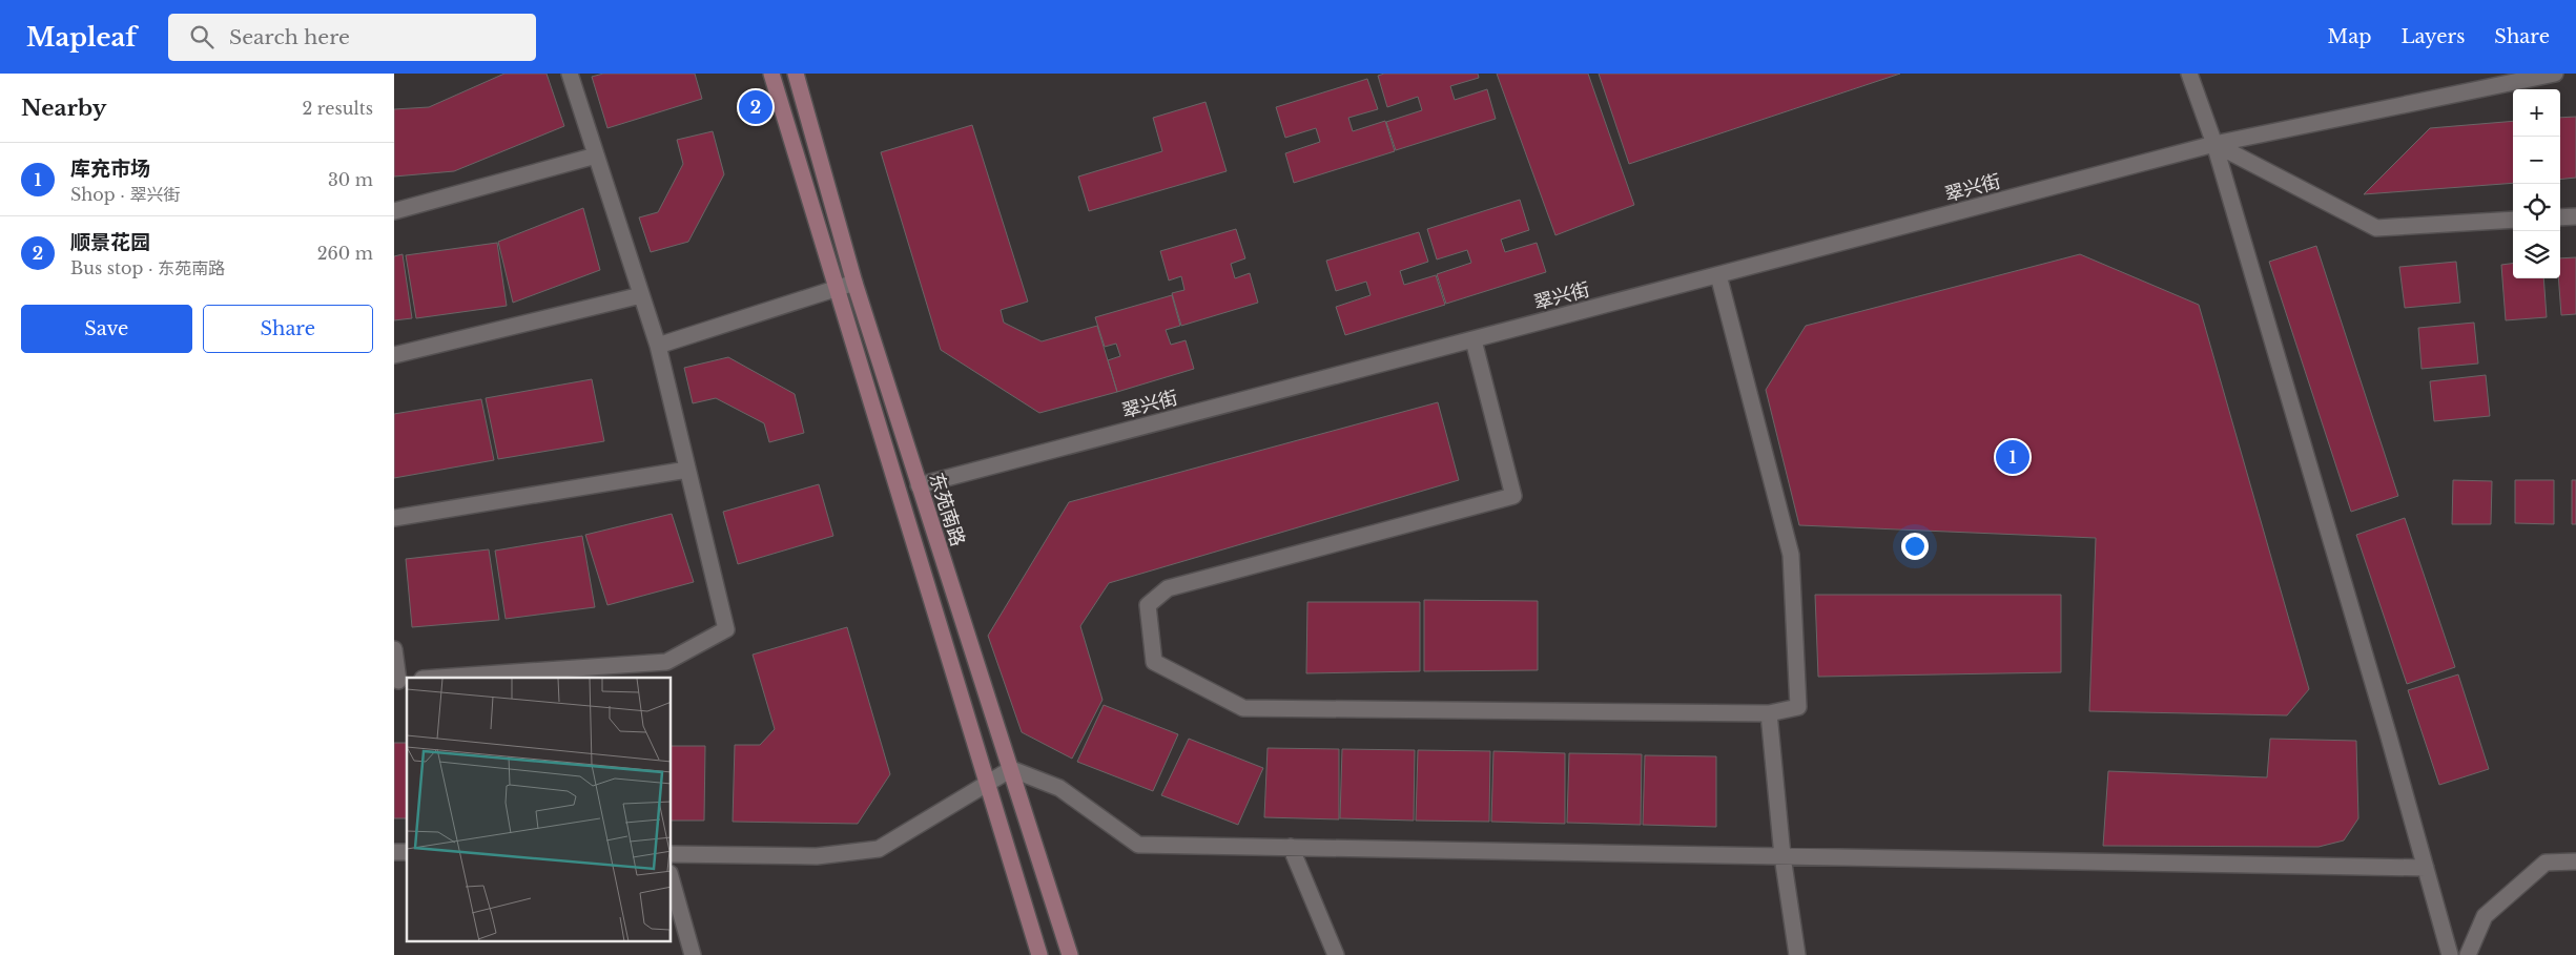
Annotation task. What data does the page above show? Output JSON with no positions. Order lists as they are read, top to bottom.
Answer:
{
  "streets": {
    "street": ["翠兴街", "东苑南路"]
  },
  "crossings": [
    ["翠兴街", "东苑南路"]
  ],
  "page": {
    "header": "Mapleaf",
    "search": "Search here",
    "nav": ["Map", "Layers", "Share"],
    "heading": ["Nearby", "2 results"],
    "pins": ["2", "1"],
    "map_buttons": ["+", "−"],
    "list": [
      {
        "mark": "1",
        "name": "库充市场",
        "note": "Shop · 翠兴街",
        "value": "30 m"
      },
      {
        "mark": "2",
        "name": "顺景花园",
        "note": "Bus stop · 东苑南路",
        "value": "260 m"
      }
    ],
    "buttons": ["Save", "Share"]
  }
}
